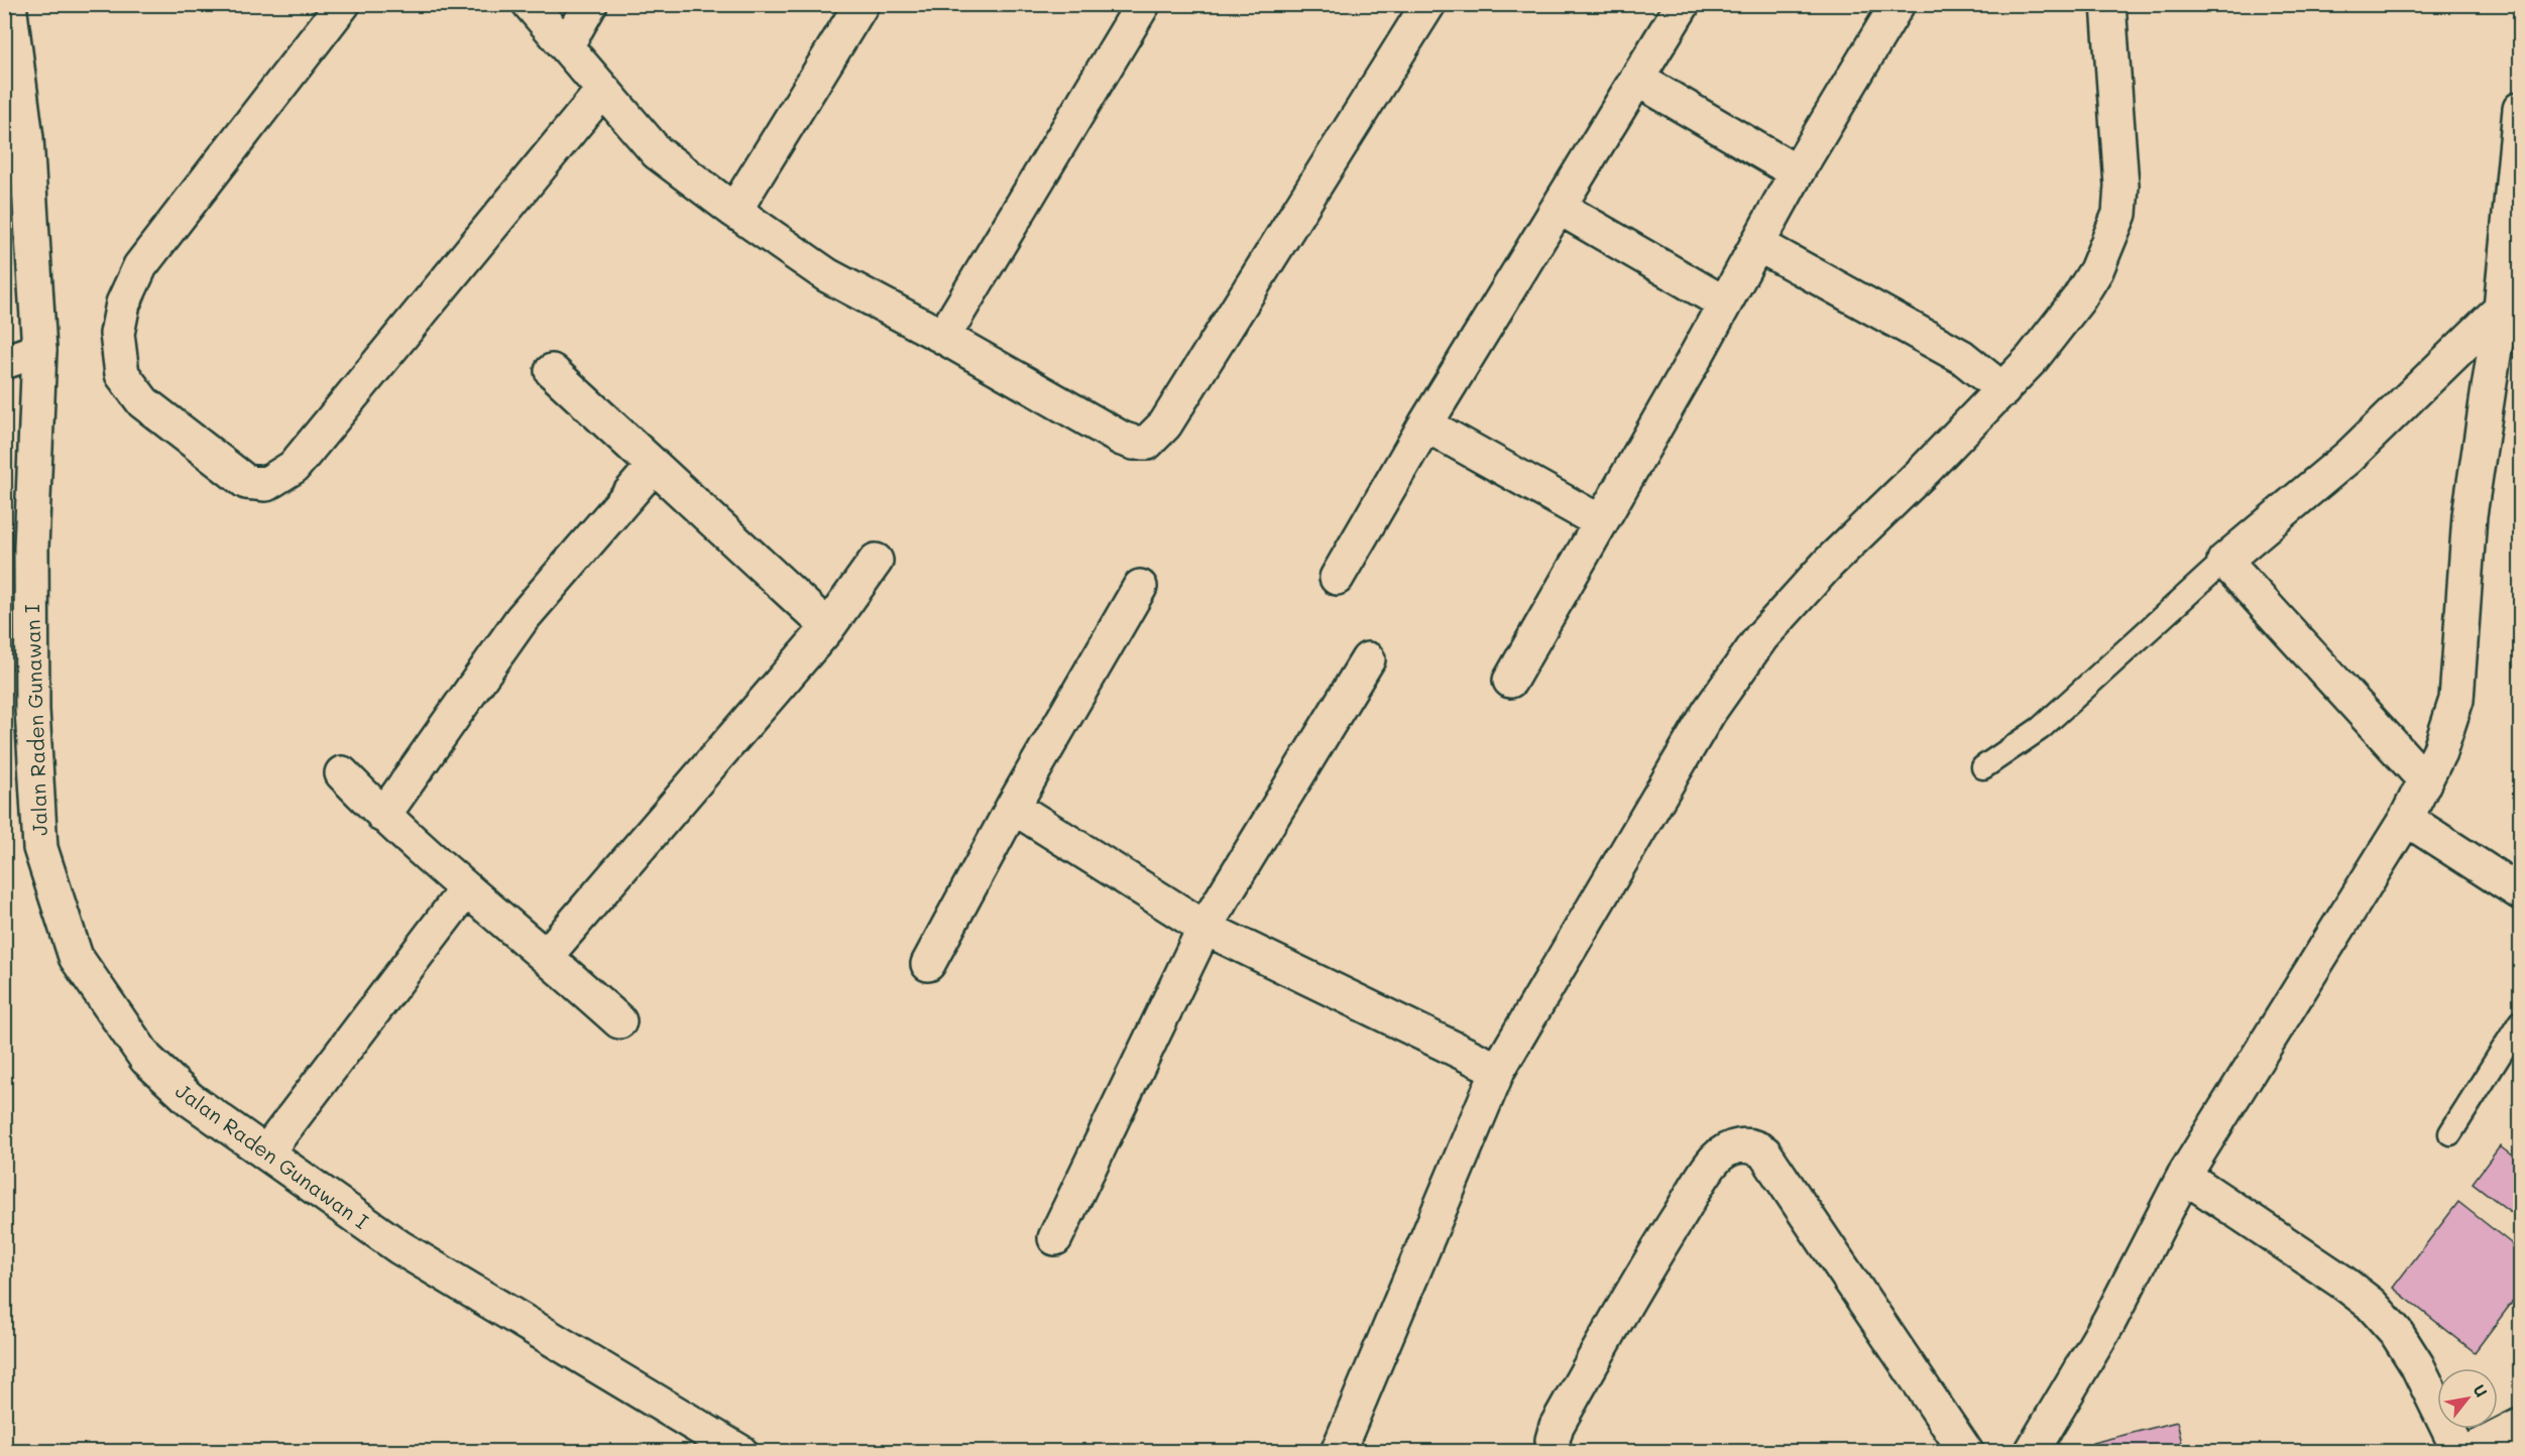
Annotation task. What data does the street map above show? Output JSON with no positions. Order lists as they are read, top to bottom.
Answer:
{
  "streets": {
    "main road": ["Jalan Raden Gunawan I"]
  },
  "north": "top right"
}
